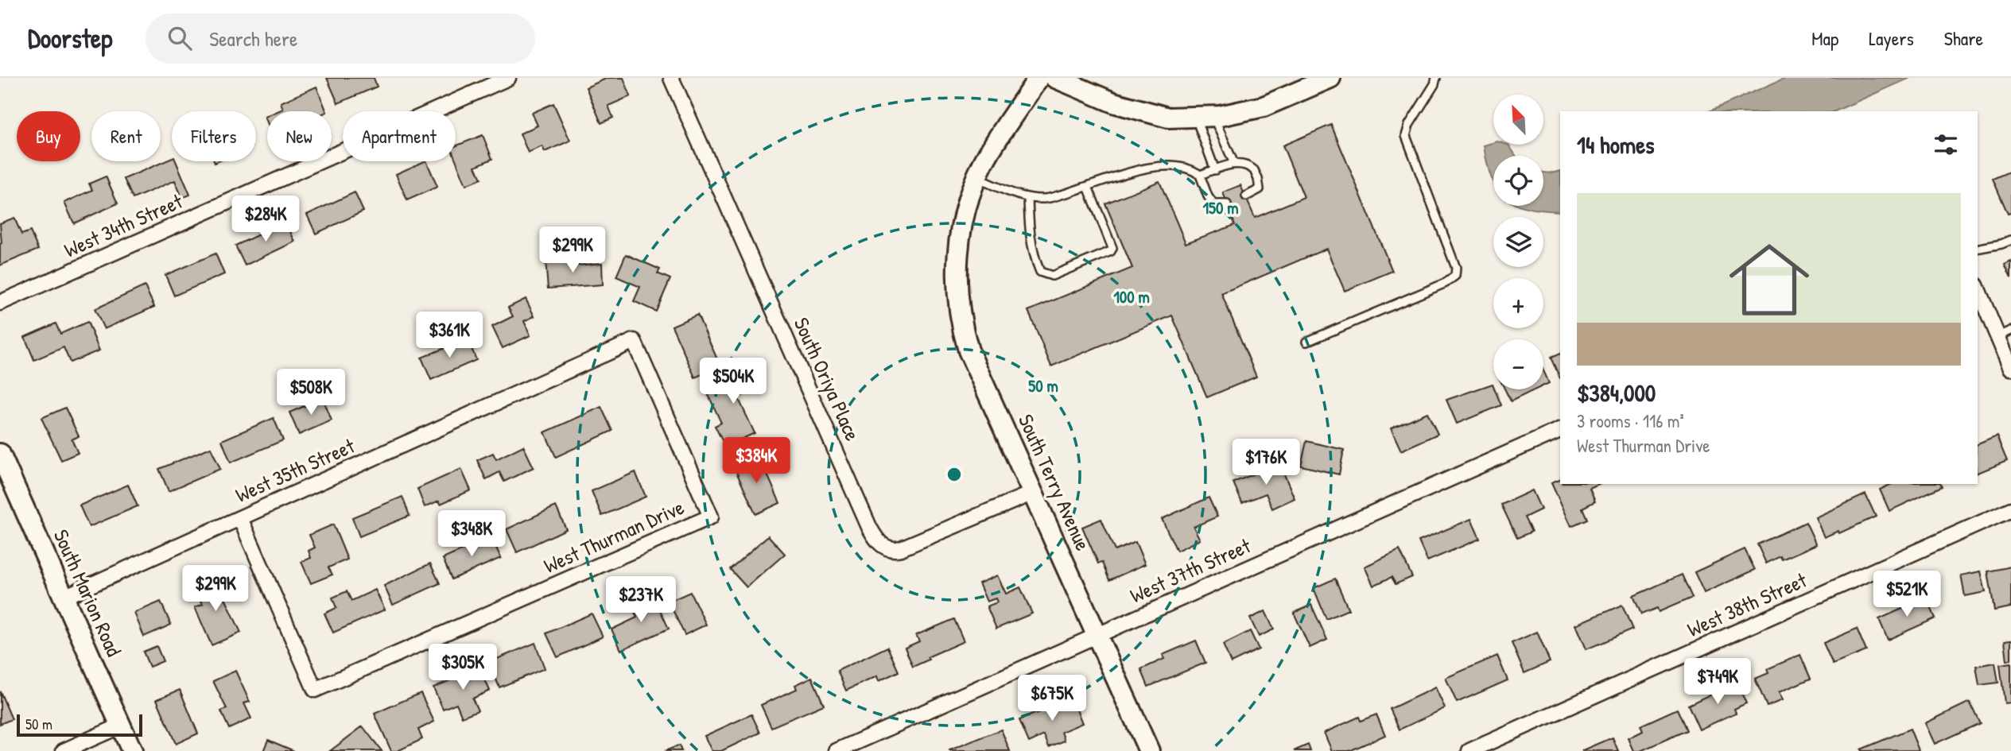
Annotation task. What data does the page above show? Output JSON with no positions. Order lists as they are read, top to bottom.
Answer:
{
  "streets": {
    "street": [
      "West 34th Street",
      "South Oriya Place",
      "West 35th Street",
      "South Terry Avenue",
      "West Thurman Drive",
      "West 37th Street",
      "South Marion Road",
      "West 38th Street"
    ]
  },
  "crossings": [
    ["South Oriya Place", "South Terry Avenue"],
    ["West 35th Street", "West Thurman Drive"],
    ["West 35th Street", "South Marion Road"],
    ["South Terry Avenue", "West 37th Street"]
  ],
  "scale_bar": "50 m",
  "north": "top left",
  "page": {
    "header": "Doorstep",
    "search": "Search here",
    "nav": ["Map", "Layers", "Share"],
    "map_buttons": ["+", "−"],
    "chip": [
      "Buy",
      "Rent",
      "Filters",
      "New",
      "Apartment"
    ],
    "heading": "14 homes",
    "list": [
      {
        "name": "$384,000",
        "note": "3 rooms · 116 m² · West Thurman Drive"
      }
    ],
    "price": [
      "$284K",
      "$299K",
      "$361K",
      "$504K",
      "$508K",
      "$384K",
      "$176K",
      "$348K",
      "$299K",
      "$521K",
      "$237K",
      "$305K",
      "$749K",
      "$675K"
    ],
    "scale": "50 m"
  },
  "rings": ["150 m", "100 m", "50 m"]
}
